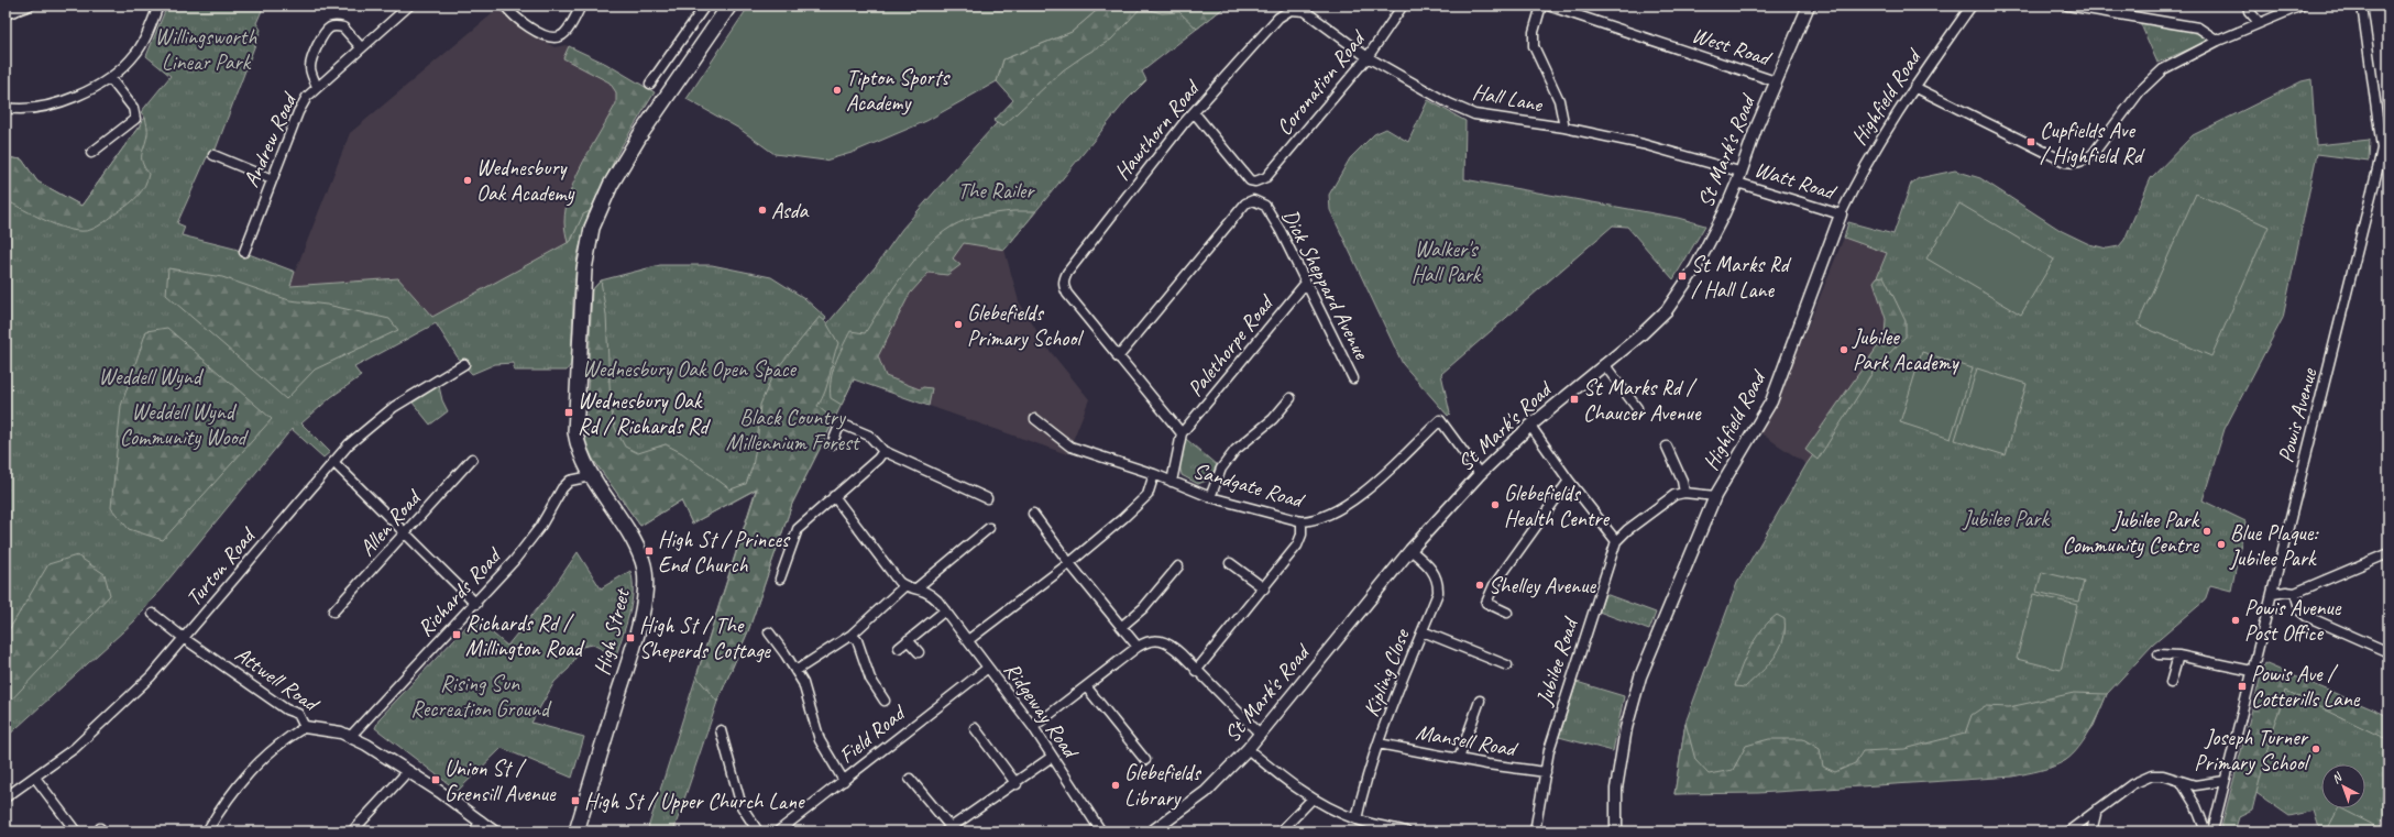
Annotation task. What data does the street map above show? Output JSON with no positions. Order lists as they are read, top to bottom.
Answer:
{
  "streets": {
    "main road": ["High Street"],
    "street": [
      "West Road",
      "Coronation Road",
      "Hall Lane",
      "Highfield Road",
      "Hawthorn Road",
      "Andrew Road",
      "St Mark's Road",
      "Watt Road",
      "Dick Sheppard Avenue",
      "Palethorpe Road",
      "Powis Avenue",
      "Sandgate Road",
      "Allen Road",
      "Turton Road",
      "Richards Road",
      "Jubilee Road",
      "Kipling Close",
      "Attwell Road",
      "Ridgeway Road",
      "Field Road",
      "Mansell Road"
    ]
  },
  "crossings": [
    ["West Road", "St Mark's Road"],
    ["Coronation Road", "Hall Lane"],
    ["Coronation Road", "Hawthorn Road"],
    ["Hall Lane", "Hawthorn Road"],
    ["Hall Lane", "St Mark's Road"],
    ["Highfield Road", "Watt Road"],
    ["Hawthorn Road", "Dick Sheppard Avenue"],
    ["St Mark's Road", "Watt Road"],
    ["St Mark's Road", "Sandgate Road"],
    ["St Mark's Road", "Kipling Close"],
    ["Dick Sheppard Avenue", "Palethorpe Road"],
    ["Turton Road", "Attwell Road"],
    ["Richards Road", "High Street"],
    ["Richards Road", "Attwell Road"],
    ["Jubilee Road", "Mansell Road"],
    ["Kipling Close", "Mansell Road"],
    ["Ridgeway Road", "Field Road"]
  ],
  "parks": [
    "Willingsworth Linear Park",
    "The Railer",
    "Walker's Hall Park",
    "Wednesbury Oak Open Space",
    "Weddell Wynd",
    "Weddell Wynd Community Wood",
    "Black Country Millennium Forest",
    "Jubilee Park",
    "Rising Sun Recreation Ground"
  ],
  "places": {
    "other": [
      "Tipton Sports Academy",
      "Wednesbury Oak Academy",
      "Asda",
      "Glebefields Primary School",
      "Jubilee Park Academy",
      "Glebefields Health Centre",
      "Jubilee Park Community Centre",
      "Blue Plaque: Jubilee Park",
      "Shelley Avenue",
      "Powis Avenue Post Office",
      "Joseph Turner Primary School",
      "Glebefields Library"
    ],
    "transit": [
      "Cupfields Ave / Highfield Rd",
      "St Marks Rd / Hall Lane",
      "St Marks Rd / Chaucer Avenue",
      "Wednesbury Oak Rd / Richards Rd",
      "High St / Princes End Church",
      "Richards Rd / Millington Road",
      "High St / The Sheperds Cottage",
      "Powis Ave / Cotterills Lane",
      "Union St / Grensill Avenue",
      "High St / Upper Church Lane"
    ]
  },
  "north": "top left"
}
